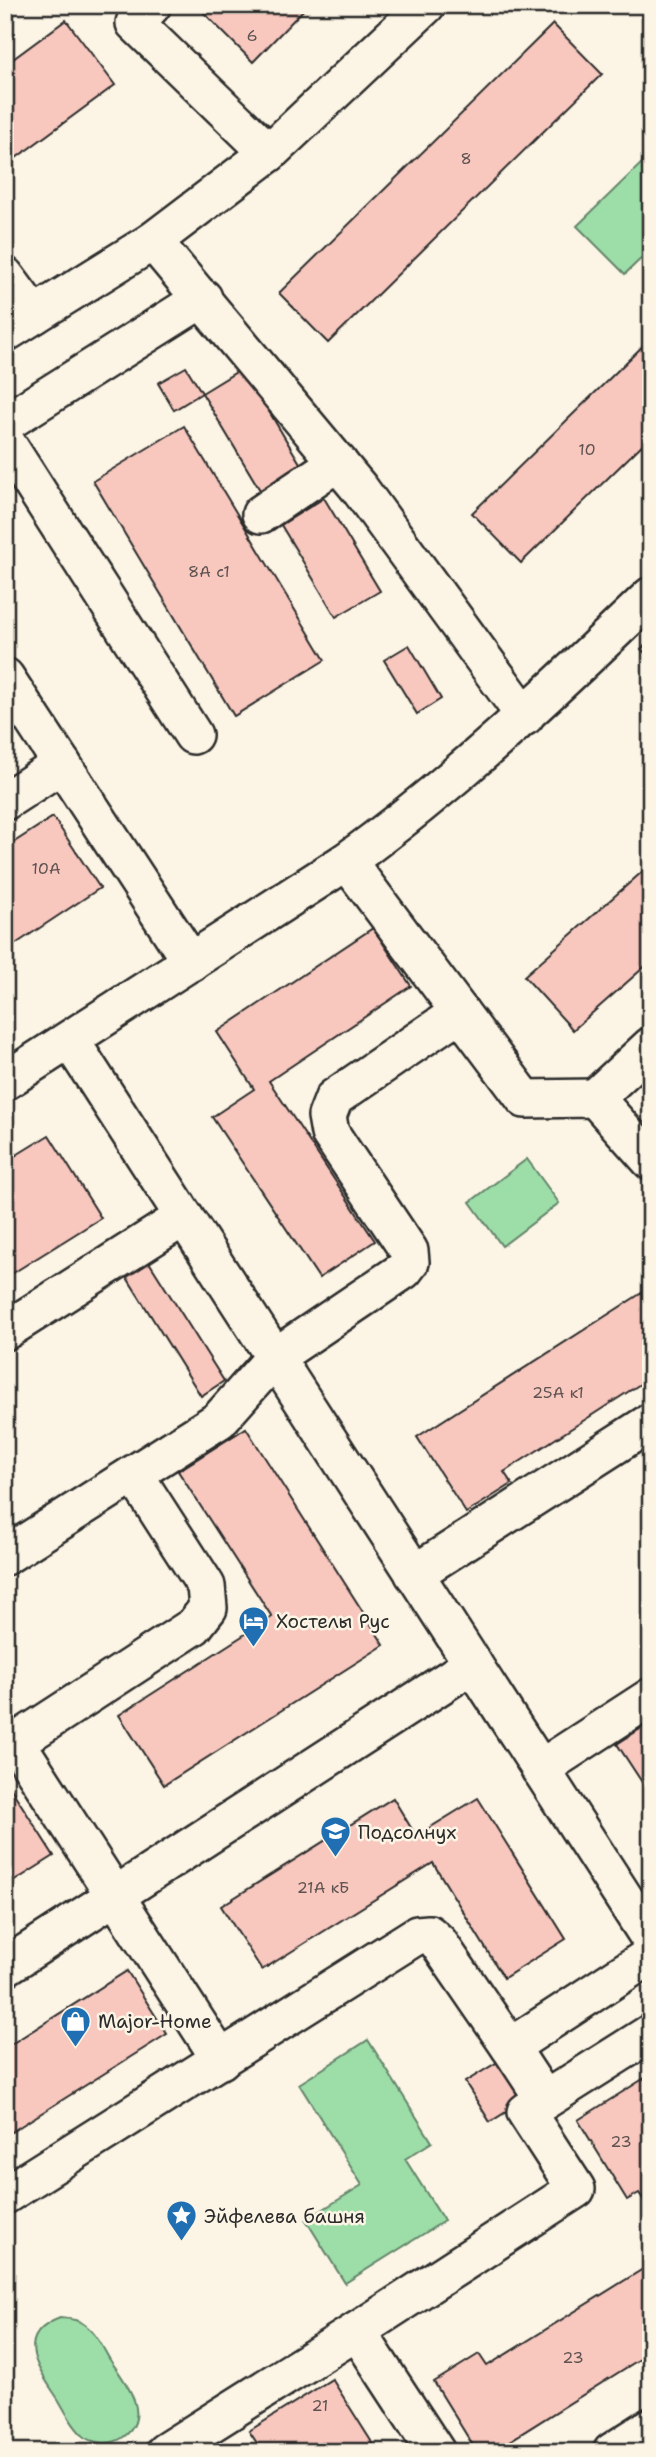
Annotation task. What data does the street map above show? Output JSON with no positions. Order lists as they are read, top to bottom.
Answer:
{
  "places": {
    "hotel": ["Хостелы Рус"],
    "school or university": ["Подсолнух"],
    "shop": ["Major-Home"],
    "place": ["Эйфелева башня"]
  },
  "house_numbers": [
    "6",
    "8",
    "10",
    "8А с1",
    "10А",
    "25А к1",
    "21А кБ",
    "23",
    "23",
    "21"
  ]
}
